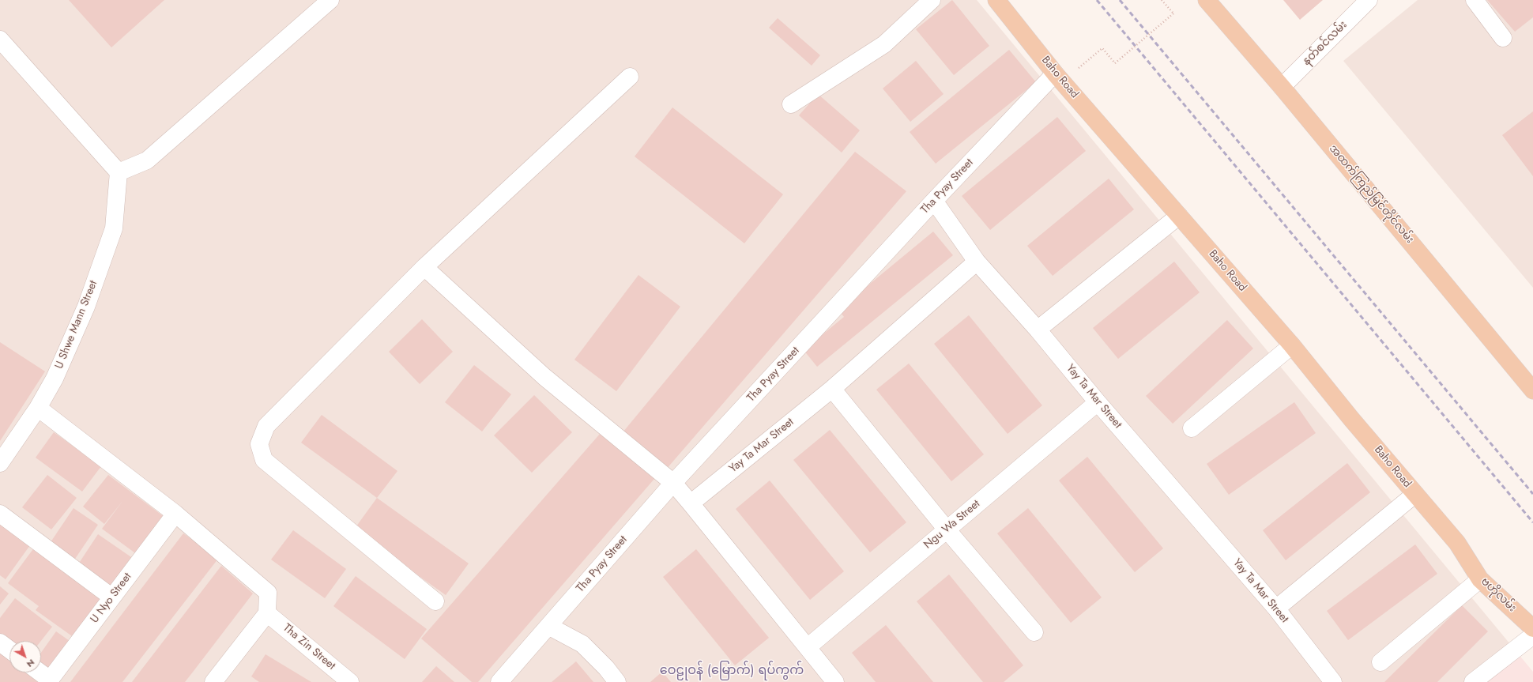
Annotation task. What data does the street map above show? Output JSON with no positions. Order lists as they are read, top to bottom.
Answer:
{
  "streets": {
    "main road": ["Baho Road", "အထက်ကြည်မြင်တိုင်လမ်း", "ဗဟိုလမ်း"],
    "street": [
      "နတ်စင်လမ်း",
      "Tha Pyay Street",
      "U Shwe Mann Street",
      "Yay Ta Mar Street",
      "Ngu Wa Street",
      "U Nyo Street",
      "Tha Zin Street"
    ]
  },
  "crossings": [
    ["နတ်စင်လမ်း", "အထက်ကြည်မြင်တိုင်လမ်း"],
    ["Baho Road", "Tha Pyay Street"],
    ["Baho Road", "ဗဟိုလမ်း"],
    ["Yay Ta Mar Street", "Ngu Wa Street"]
  ],
  "districts": ["ဝေဠုဝန် (မြောက်) ရပ်ကွက်"],
  "north": "bottom right"
}
